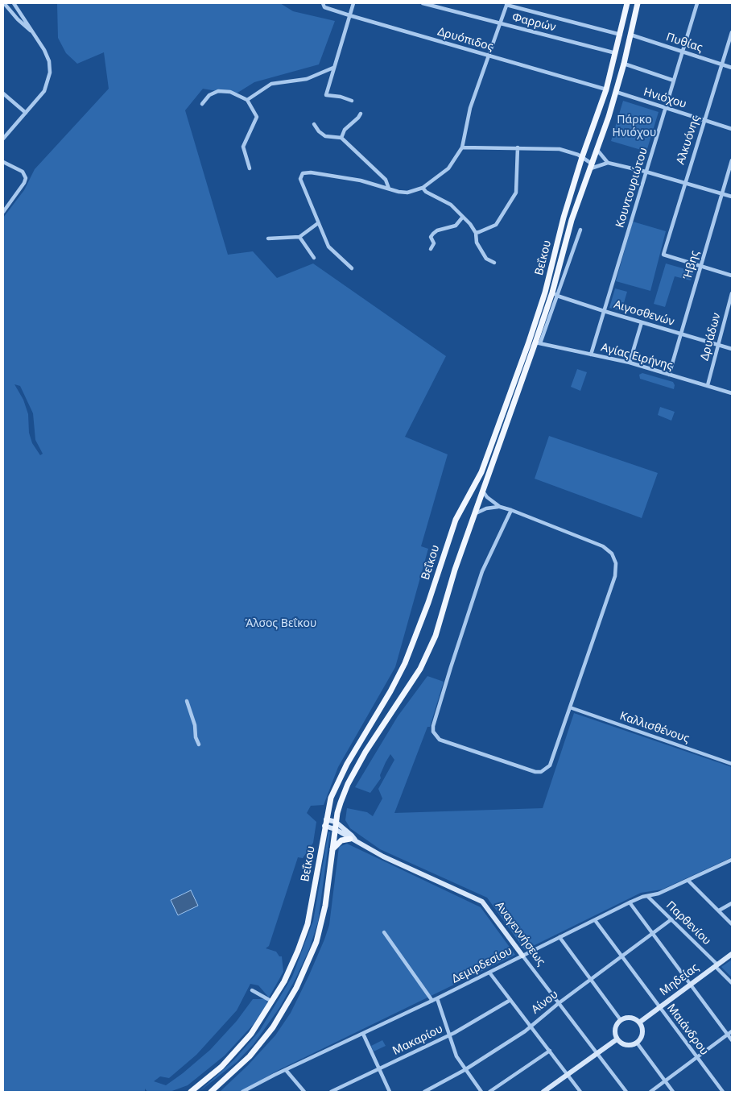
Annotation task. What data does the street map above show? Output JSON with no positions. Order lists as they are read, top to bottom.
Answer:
{
  "streets": {
    "main road": ["Βεΐκου"],
    "street": [
      "Φαρρών",
      "Δρυόπιδος",
      "Πυθίας",
      "Ηνιόχου",
      "Αλκυόνης",
      "Κουντουριώτου",
      "Ήβης",
      "Αιγοσθενών",
      "Δρυάδων",
      "Αγίας Ειρήνης",
      "Καλλισθένους",
      "Παρθενίου",
      "Αναγεννήσεως",
      "Δεμιρδεσίου",
      "Μηδείας",
      "Αίνου",
      "Μαιάνδρου",
      "Μακαρίου"
    ]
  },
  "crossings": [
    ["Φαρρών", "Βεΐκου"],
    ["Δρυόπιδος", "Βεΐκου"],
    ["Πυθίας", "Αλκυόνης"],
    ["Πυθίας", "Κουντουριώτου"],
    ["Πυθίας", "Βεΐκου"],
    ["Ηνιόχου", "Αλκυόνης"],
    ["Ηνιόχου", "Κουντουριώτου"],
    ["Ηνιόχου", "Βεΐκου"],
    ["Αλκυόνης", "Ήβης"],
    ["Κουντουριώτου", "Αιγοσθενών"],
    ["Κουντουριώτου", "Αγίας Ειρήνης"],
    ["Βεΐκου", "Αιγοσθενών"],
    ["Βεΐκου", "Αγίας Ειρήνης"],
    ["Βεΐκου", "Αναγεννήσεως"],
    ["Ήβης", "Αιγοσθενών"],
    ["Ήβης", "Αγίας Ειρήνης"],
    ["Αιγοσθενών", "Δρυάδων"],
    ["Δρυάδων", "Αγίας Ειρήνης"],
    ["Παρθενίου", "Δεμιρδεσίου"],
    ["Παρθενίου", "Μηδείας"],
    ["Παρθενίου", "Αίνου"],
    ["Αναγεννήσεως", "Δεμιρδεσίου"],
    ["Αναγεννήσεως", "Αίνου"],
    ["Δεμιρδεσίου", "Μαιάνδρου"],
    ["Μηδείας", "Μαιάνδρου"],
    ["Αίνου", "Μαιάνδρου"]
  ],
  "parks": ["Πάρκο Ηνιόχου", "Άλσος Βεΐκου"]
}
